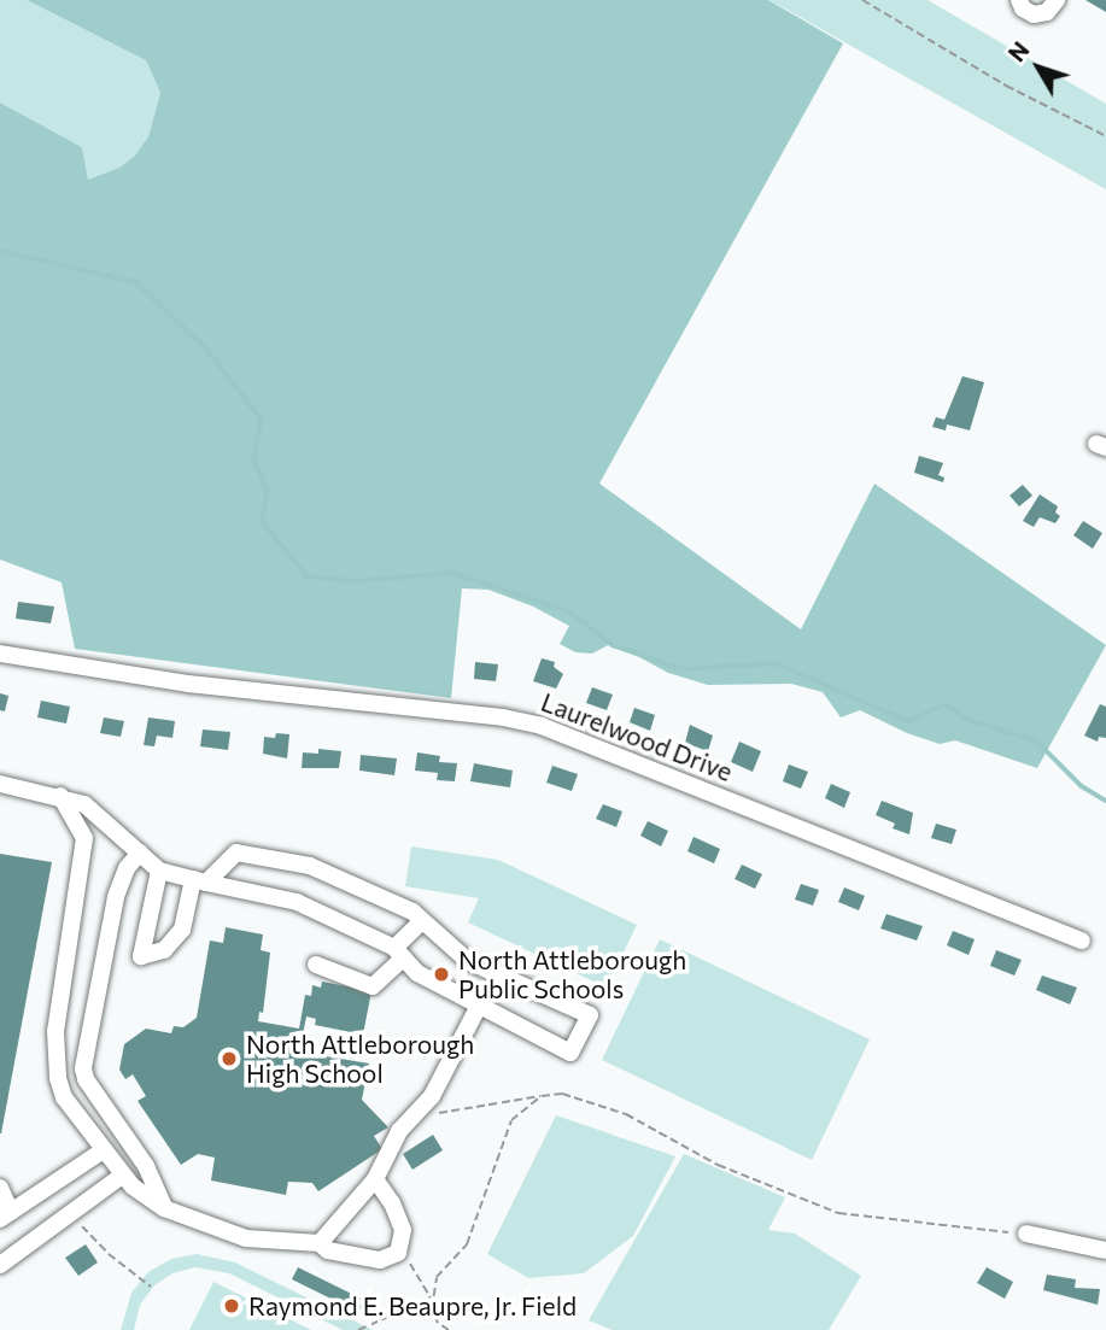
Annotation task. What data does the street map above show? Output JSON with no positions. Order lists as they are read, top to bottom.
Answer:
{
  "streets": {
    "street": ["Laurelwood Drive"]
  },
  "places": ["North Attleborough Public Schools", "North Attleborough High School", "Raymond E. Beaupre, Jr. Field"],
  "north": "top left"
}
